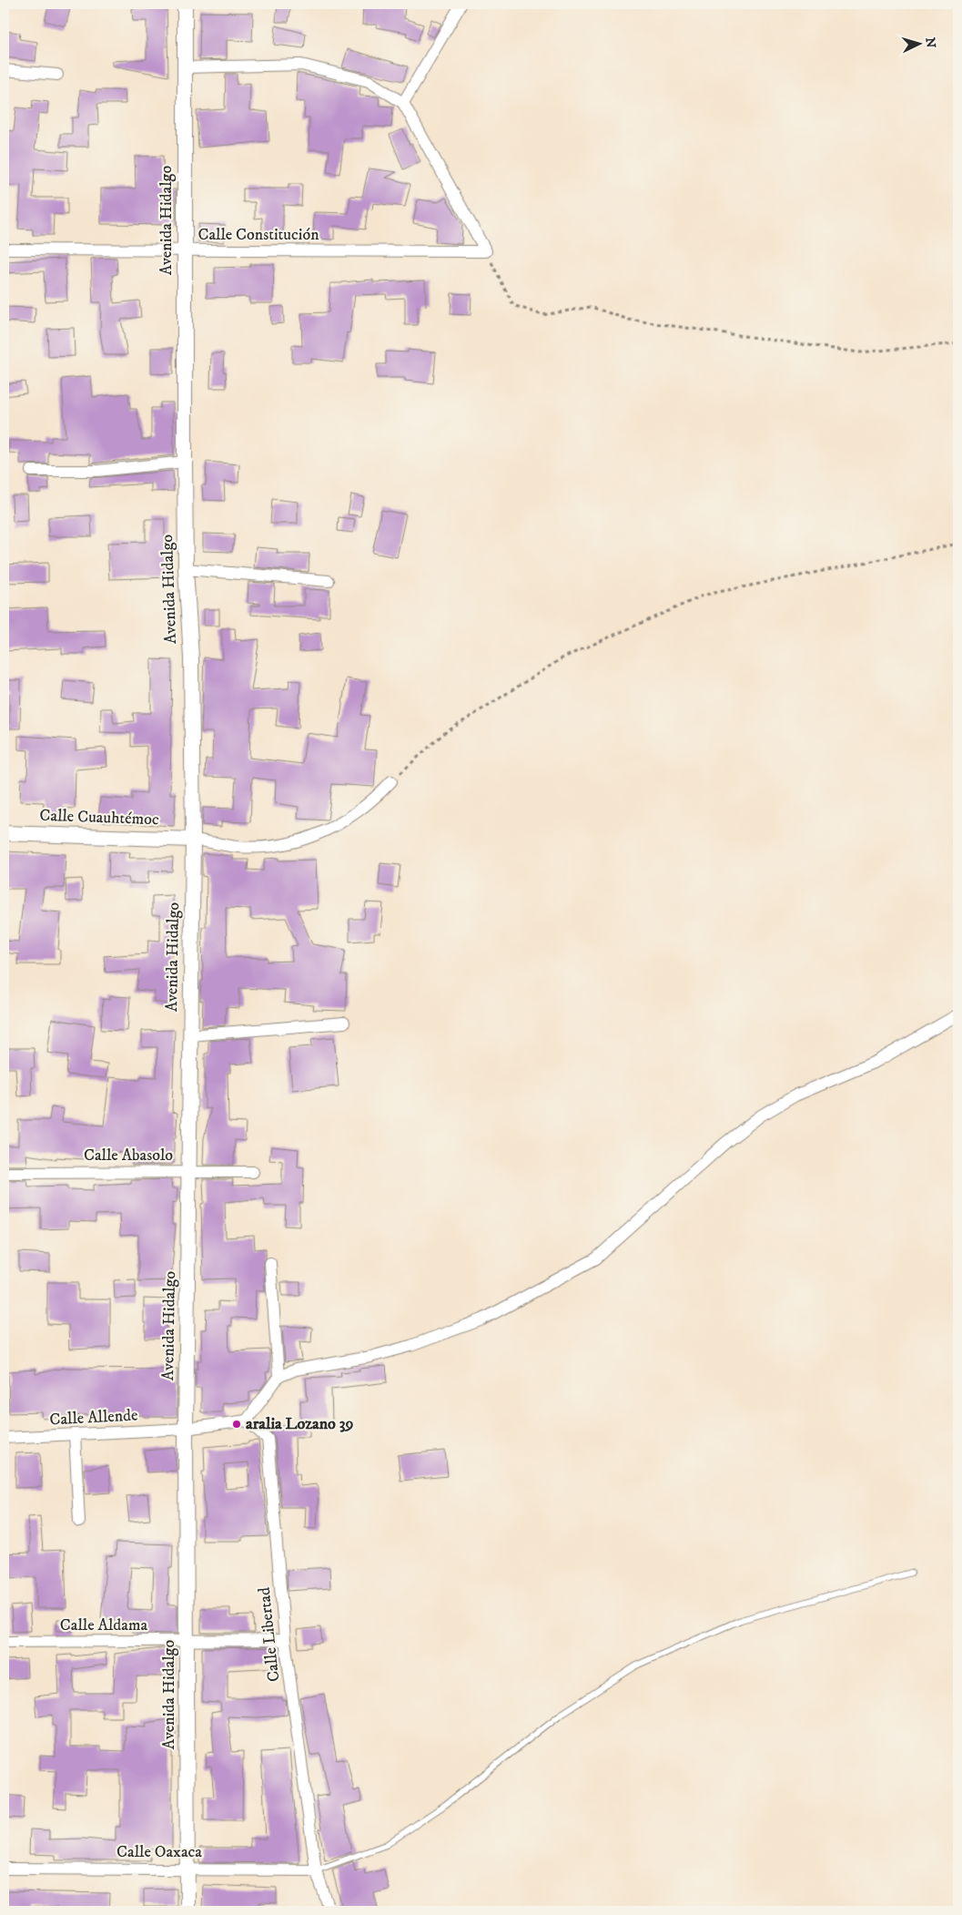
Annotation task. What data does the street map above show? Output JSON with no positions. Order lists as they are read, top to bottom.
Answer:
{
  "streets": {
    "street": [
      "Avenida Hidalgo",
      "Calle Constitución",
      "Calle Cuauhtémoc",
      "Calle Abasolo",
      "Calle Allende",
      "Calle Aldama",
      "Calle Libertad",
      "Calle Oaxaca"
    ]
  },
  "crossings": [
    ["Avenida Hidalgo", "Calle Constitución"],
    ["Avenida Hidalgo", "Calle Cuauhtémoc"],
    ["Avenida Hidalgo", "Calle Abasolo"],
    ["Avenida Hidalgo", "Calle Allende"],
    ["Avenida Hidalgo", "Calle Aldama"],
    ["Avenida Hidalgo", "Calle Oaxaca"],
    ["Calle Aldama", "Calle Libertad"],
    ["Calle Libertad", "Calle Oaxaca"]
  ],
  "places": ["aralia Lozano 39"],
  "north": "right"
}
